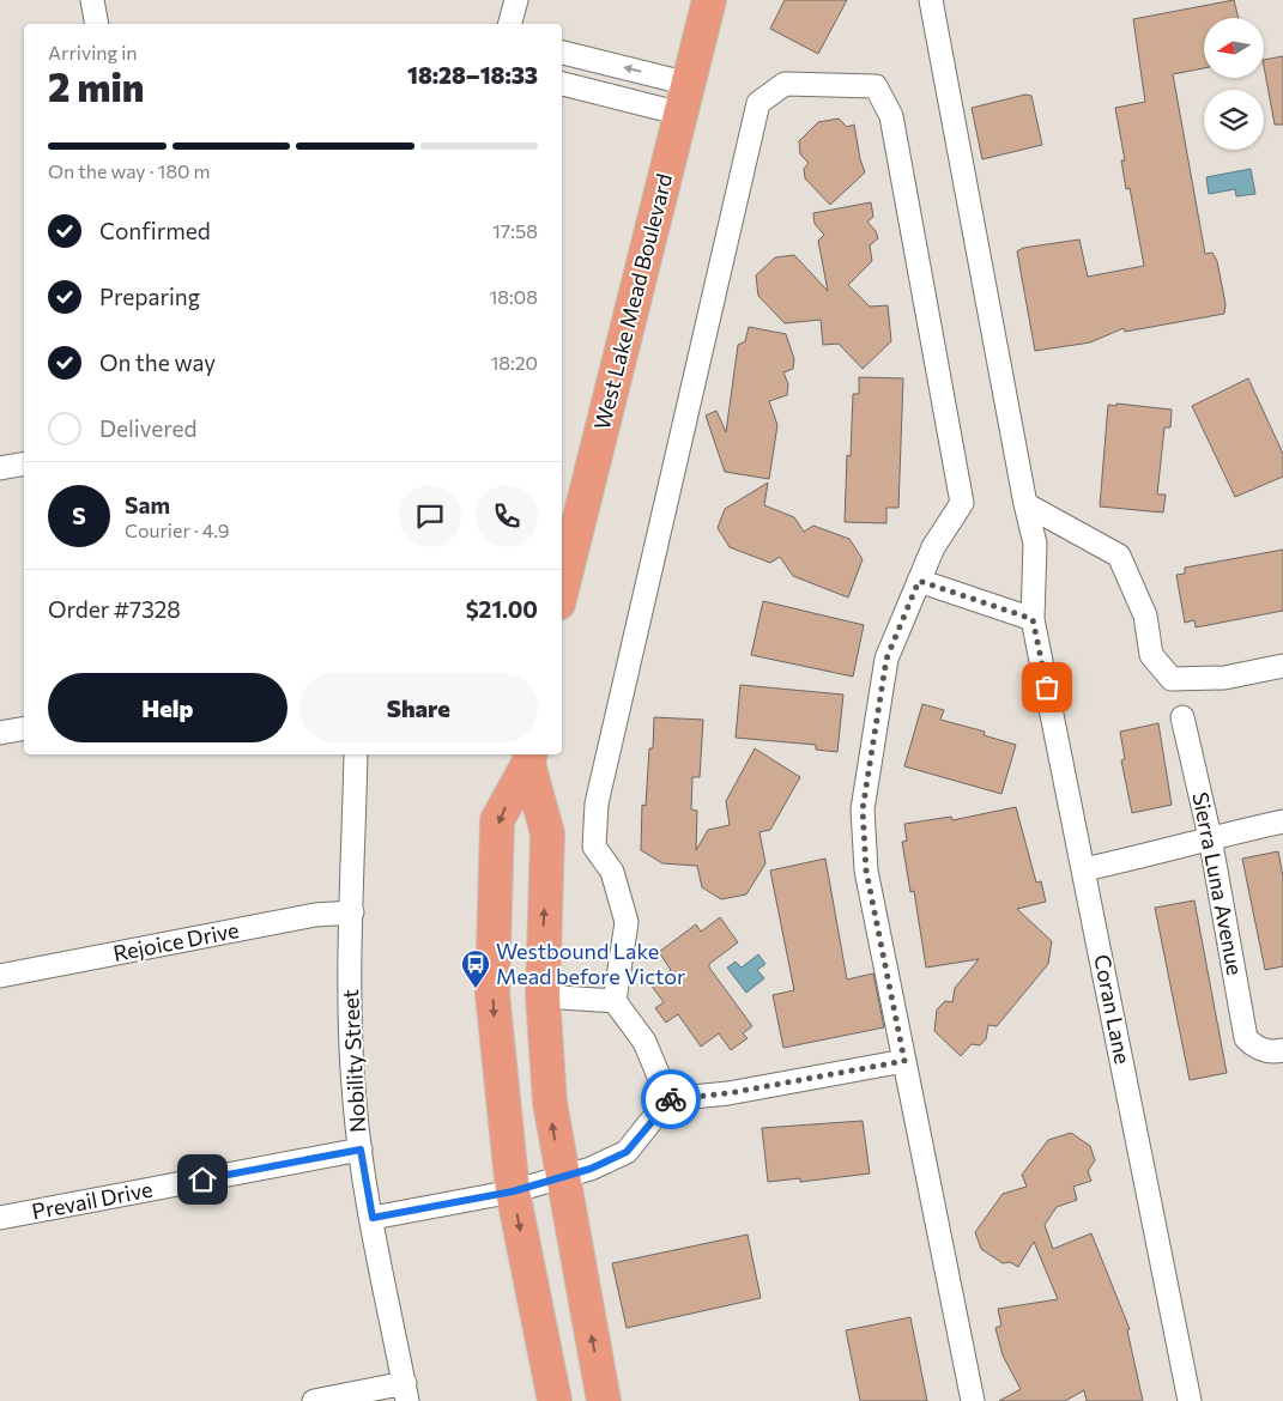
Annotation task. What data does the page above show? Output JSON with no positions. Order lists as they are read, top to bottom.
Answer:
{
  "streets": {
    "main road": ["West Lake Mead Boulevard"],
    "street": [
      "Sierra Luna Avenue",
      "Rejoice Drive",
      "Coran Lane",
      "Nobility Street",
      "Prevail Drive"
    ]
  },
  "crossings": [
    ["Rejoice Drive", "Nobility Street"],
    ["Nobility Street", "Prevail Drive"]
  ],
  "places": {
    "bus stop": ["Westbound Lake Mead before Victor"]
  },
  "north": "left",
  "page": {
    "heading": ["2 min", "Arriving in", "18:28–18:33"],
    "panel": [
      "Sam",
      "Courier · 4.9",
      "Order #7328",
      "$21.00"
    ],
    "bar": "On the way · 180 m",
    "list": [
      ["Confirmed", "17:58"],
      ["Preparing", "18:08"],
      ["On the way", "18:20"],
      "Delivered"
    ],
    "round": "S",
    "buttons": ["Help", "Share"]
  }
}
